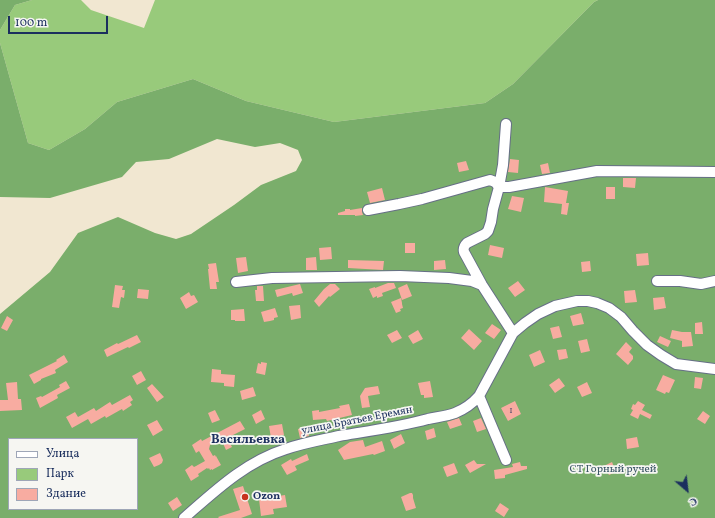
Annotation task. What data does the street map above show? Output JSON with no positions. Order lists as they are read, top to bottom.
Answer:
{
  "streets": {
    "street": ["улица Братьев Еремян"]
  },
  "districts": ["Васильевка"],
  "parks": ["СТ Горный ручей"],
  "places": ["Ozon"],
  "house_numbers": ["1"],
  "legend": ["Улица", "Парк", "Здание"],
  "scale_bar": "100 m",
  "north": "bottom right"
}
